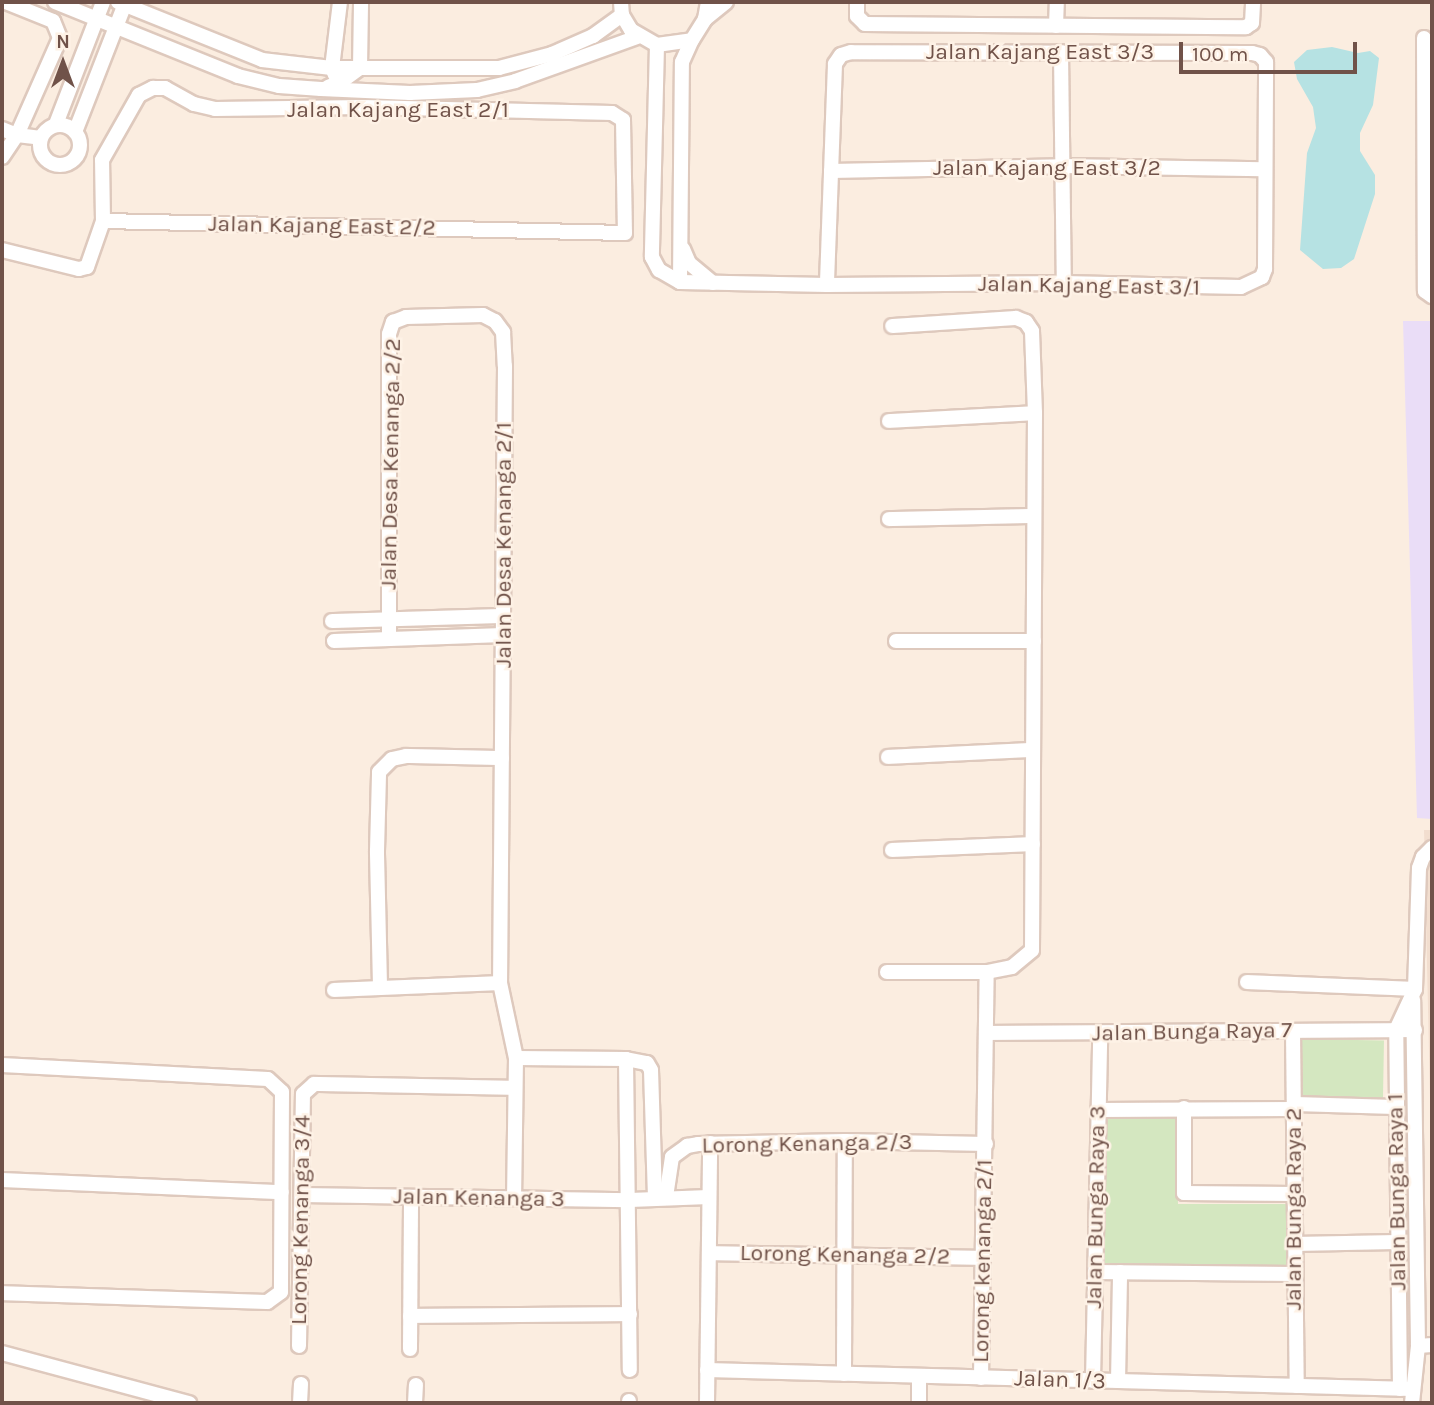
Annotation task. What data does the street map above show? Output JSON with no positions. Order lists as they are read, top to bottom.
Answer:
{
  "streets": {
    "street": [
      "Jalan Kajang East 3/3",
      "Jalan Kajang East 2/1",
      "Jalan Kajang East 3/2",
      "Jalan Kajang East 2/2",
      "Jalan Kajang East 3/1",
      "Jalan Desa Kenanga 2/2",
      "Jalan Desa Kenanga 2/1",
      "Jalan Bunga Raya 7",
      "Lorong Kenanga 2/3",
      "Jalan Bunga Raya 1",
      "Jalan Kenanga 3",
      "Jalan Bunga Raya 3",
      "Jalan Bunga Raya 2",
      "Lorong Kenanga 3/4",
      "Lorong Kenanga 2/2",
      "Lorong kenanga 2/1",
      "Jalan 1/3"
    ]
  },
  "crossings": [
    ["Jalan Kajang East 3/3", "Jalan Kajang East 3/2"],
    ["Jalan Kajang East 3/3", "Jalan Kajang East 3/1"],
    ["Jalan Kajang East 2/1", "Jalan Kajang East 2/2"],
    ["Jalan Kajang East 3/2", "Jalan Kajang East 3/1"],
    ["Jalan Desa Kenanga 2/2", "Jalan Desa Kenanga 2/1"],
    ["Jalan Desa Kenanga 2/1", "Jalan Kenanga 3"],
    ["Jalan Desa Kenanga 2/1", "Lorong Kenanga 3/4"],
    ["Jalan Bunga Raya 7", "Jalan Bunga Raya 1"],
    ["Jalan Bunga Raya 7", "Jalan Bunga Raya 3"],
    ["Jalan Bunga Raya 7", "Jalan Bunga Raya 2"],
    ["Jalan Bunga Raya 7", "Lorong kenanga 2/1"],
    ["Lorong Kenanga 2/3", "Jalan Kenanga 3"],
    ["Lorong Kenanga 2/3", "Lorong kenanga 2/1"],
    ["Jalan Bunga Raya 1", "Jalan 1/3"],
    ["Jalan Kenanga 3", "Lorong Kenanga 3/4"],
    ["Jalan Bunga Raya 3", "Jalan 1/3"],
    ["Jalan Bunga Raya 2", "Jalan 1/3"],
    ["Lorong Kenanga 2/2", "Lorong kenanga 2/1"],
    ["Lorong kenanga 2/1", "Jalan 1/3"]
  ],
  "scale_bar": "100 m",
  "north": "top"
}
